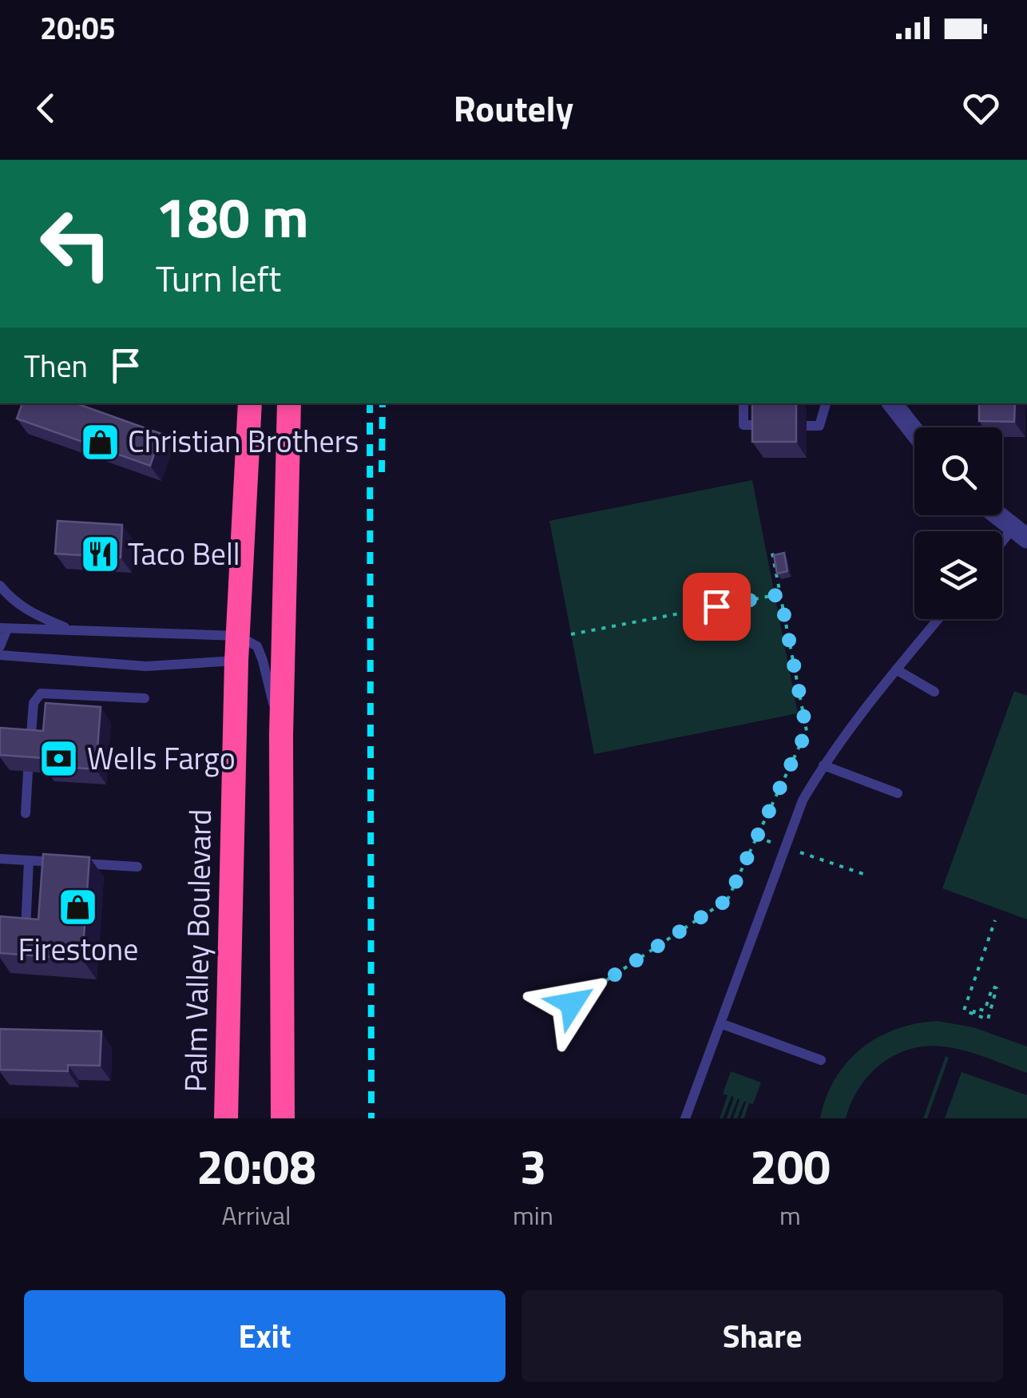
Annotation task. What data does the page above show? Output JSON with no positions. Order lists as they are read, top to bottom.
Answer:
{
  "streets": {
    "highway": ["Palm Valley Boulevard"]
  },
  "places": {
    "shop": ["Christian Brothers", "Firestone"],
    "restaurant": ["Taco Bell"],
    "bank": ["Wells Fargo"]
  },
  "page": {
    "status": "20:05",
    "header": "Routely",
    "turn": ["180 m", "Turn left"],
    "then": "Then",
    "eta": [
      "20:08",
      "Arrival",
      "3",
      "min",
      "200",
      "m"
    ],
    "buttons": ["Exit", "Share"]
  }
}
